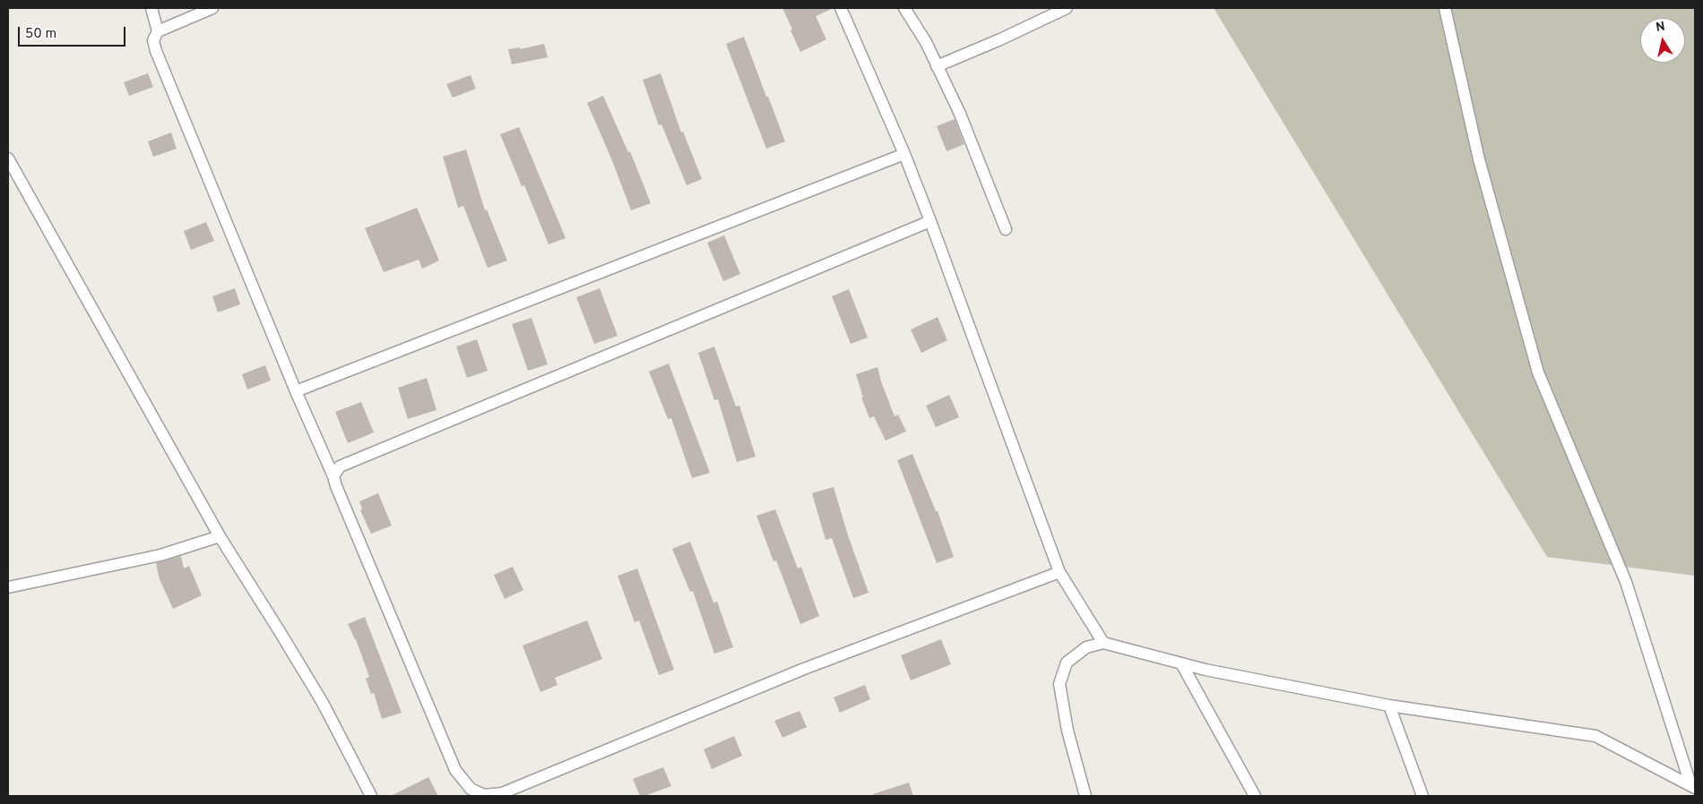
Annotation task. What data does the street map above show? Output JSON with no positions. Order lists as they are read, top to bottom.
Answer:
{
  "scale_bar": "50 m",
  "north": "top"
}
